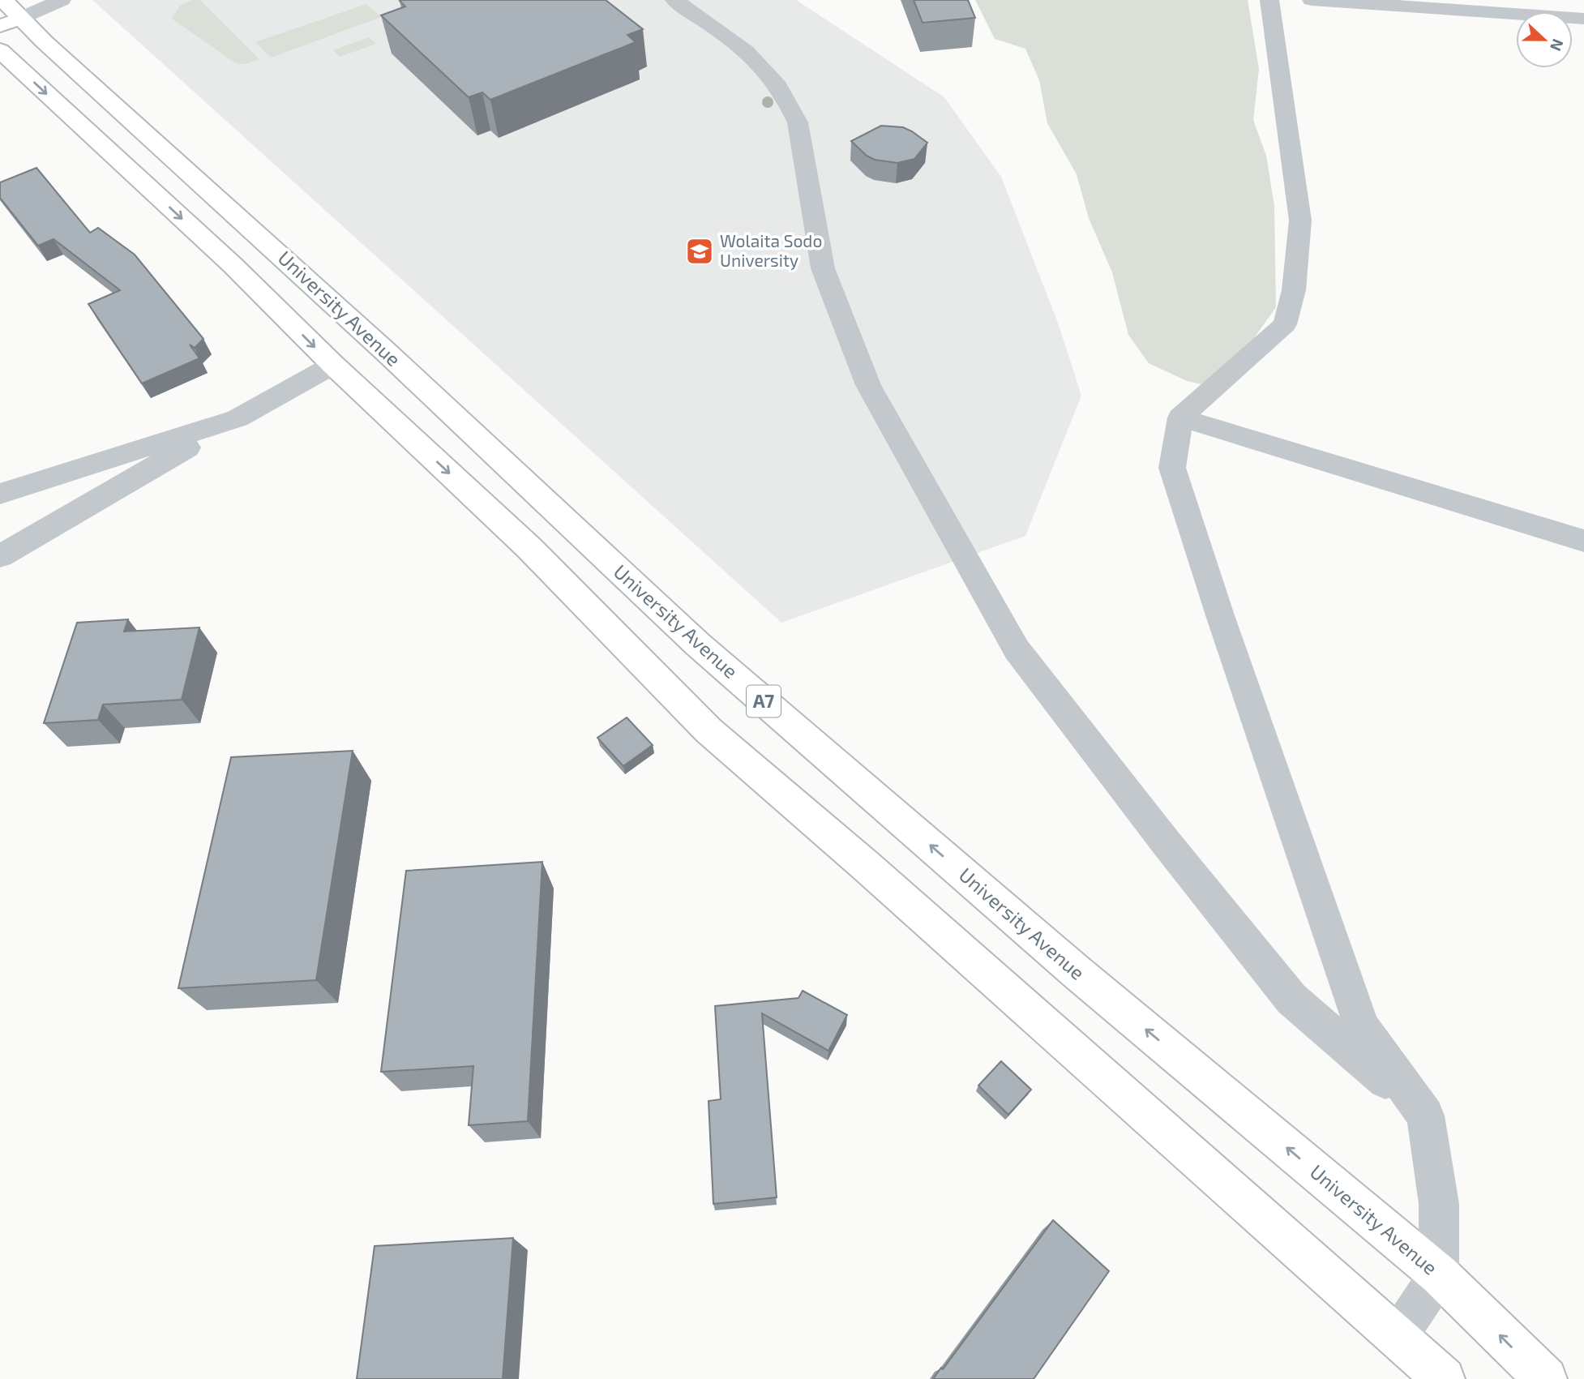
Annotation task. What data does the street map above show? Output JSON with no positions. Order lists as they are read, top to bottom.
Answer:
{
  "streets": {
    "highway": ["University Avenue", "A7"]
  },
  "places": {
    "school or university": ["Wolaita Sodo University"]
  },
  "north": "right"
}
